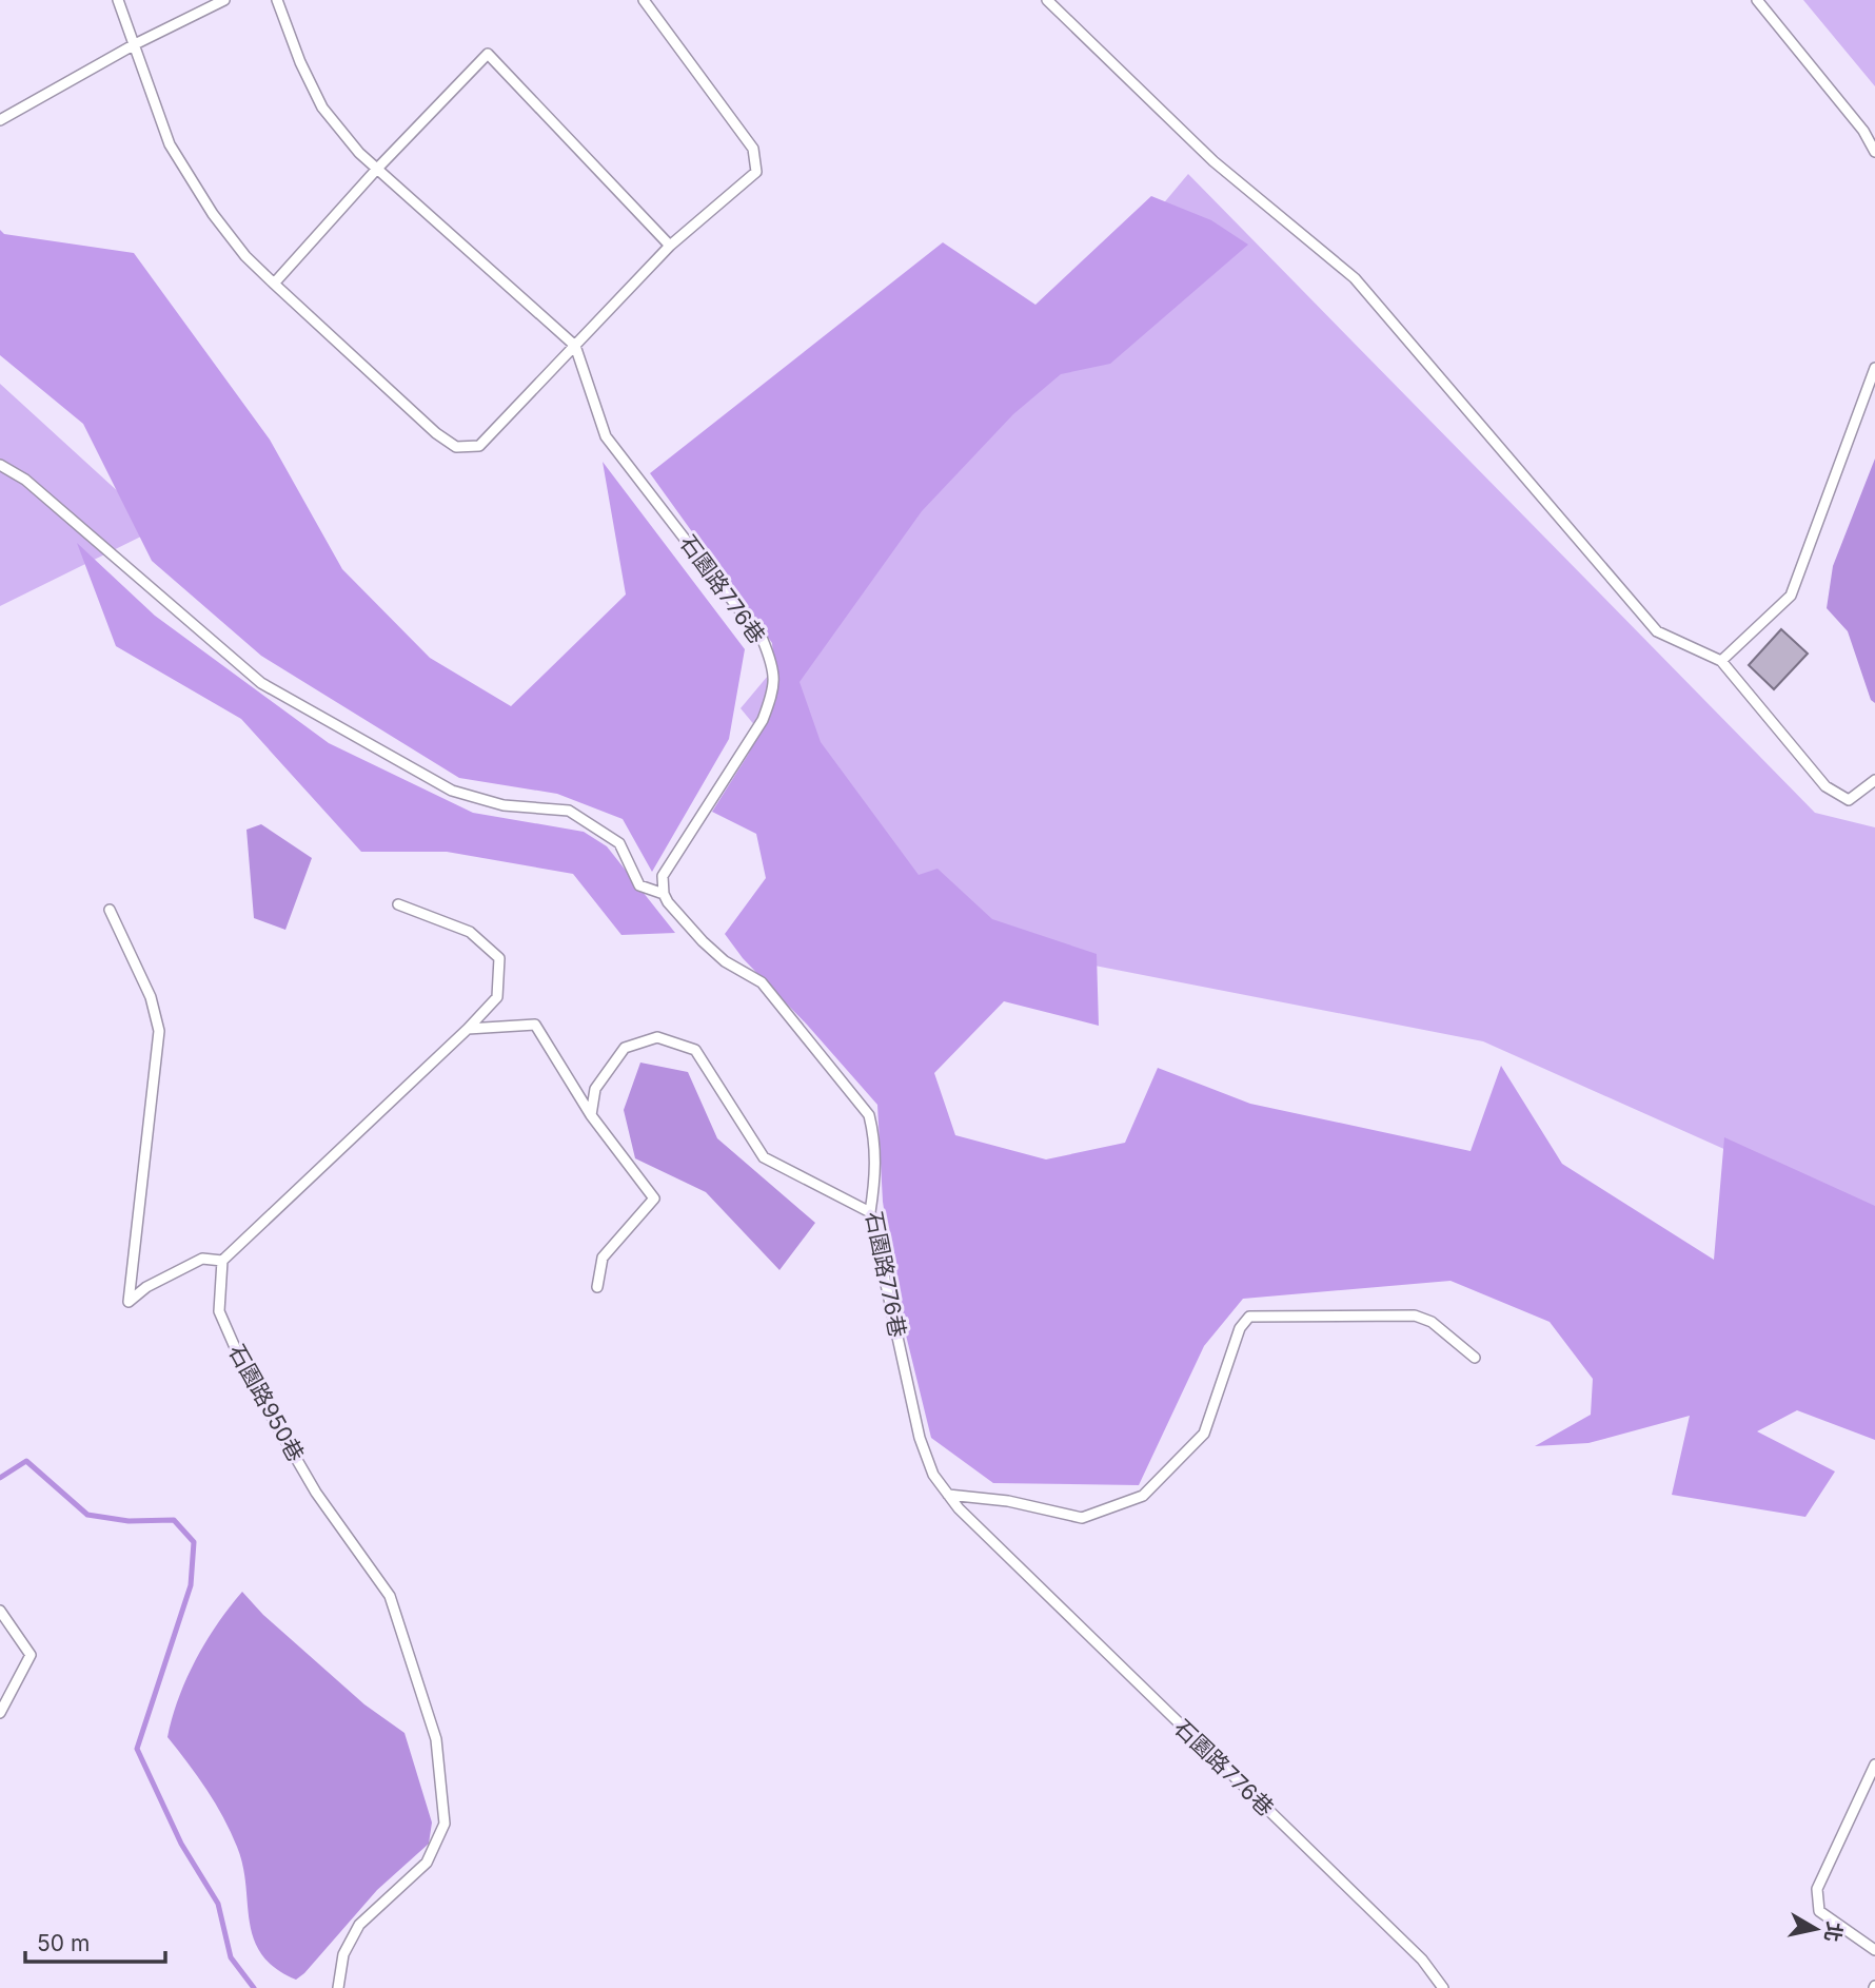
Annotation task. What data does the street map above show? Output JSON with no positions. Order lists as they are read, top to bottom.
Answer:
{
  "streets": {
    "lane": ["石園路776巷", "石園路950巷"]
  },
  "scale_bar": "50 m",
  "north": "right"
}
